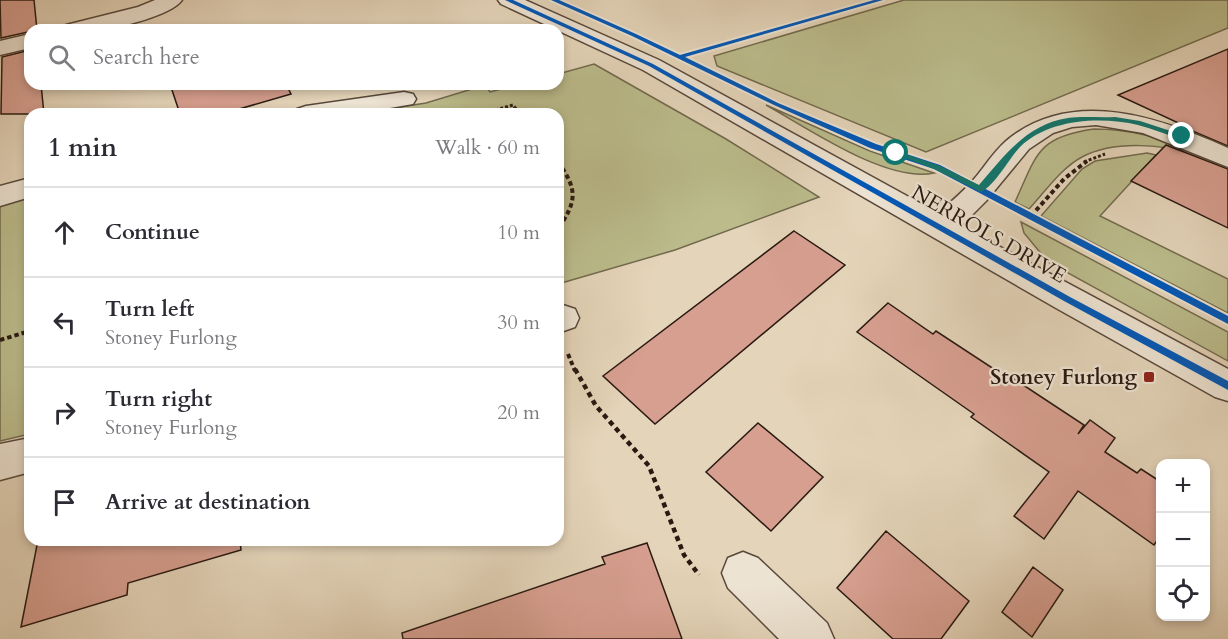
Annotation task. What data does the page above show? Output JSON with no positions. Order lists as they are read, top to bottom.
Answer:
{
  "streets": {
    "street": ["NERROLS DRIVE"]
  },
  "places": {
    "transit": ["Stoney Furlong"]
  },
  "page": {
    "search": "Search here",
    "heading": ["1 min", "Walk · 60 m"],
    "list": [
      ["Continue", "10 m"],
      ["Turn left", "Stoney Furlong", "30 m"],
      ["Turn right", "Stoney Furlong", "20 m"],
      "Arrive at destination"
    ],
    "map_buttons": ["+", "−"]
  }
}
